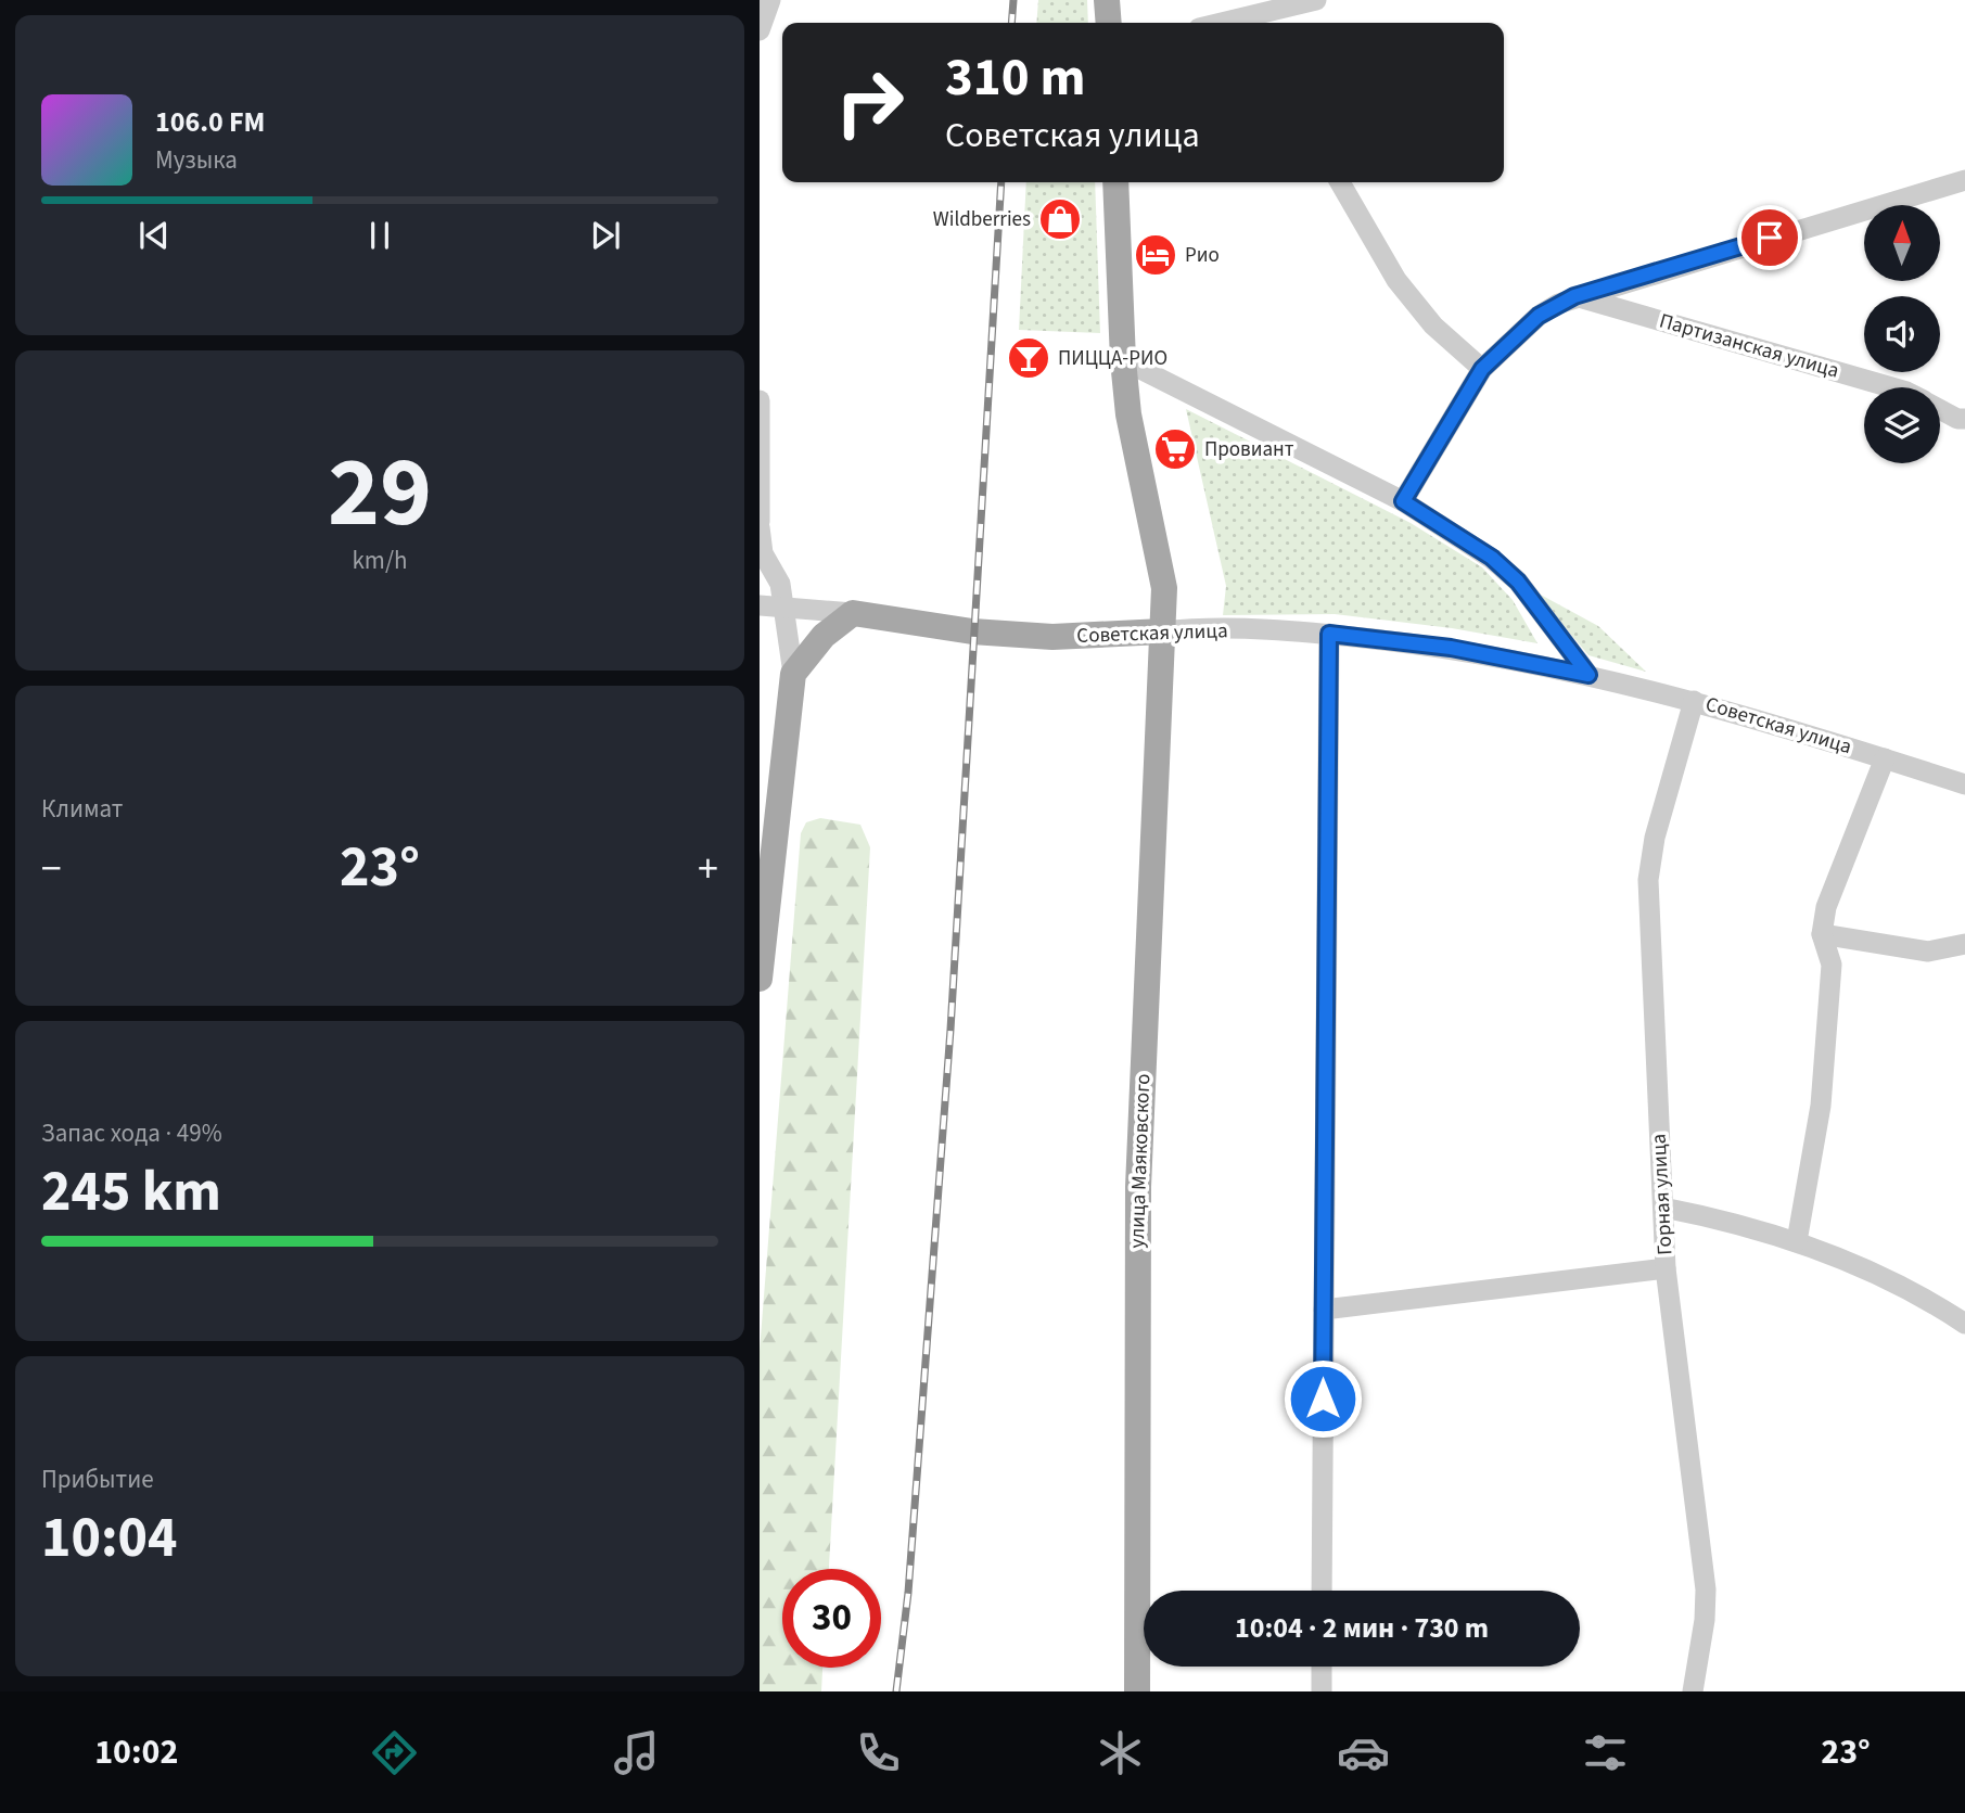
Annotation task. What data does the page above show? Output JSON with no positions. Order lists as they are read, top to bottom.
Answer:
{
  "streets": {
    "main road": ["Советская улица", "улица Маяковского"],
    "street": ["Партизанская улица", "Горная улица"]
  },
  "crossings": [
    ["Советская улица", "улица Маяковского"],
    ["Советская улица", "Горная улица"]
  ],
  "places": {
    "shop": ["Wildberries"],
    "hotel": ["Рио"],
    "bar": ["ПИЦЦА-РИО"],
    "supermarket": ["Провиант"]
  },
  "north": "top",
  "page": {
    "turn": ["310 m", "Советская улица"],
    "song": ["106.0 FM", "Музыка"],
    "tile": [
      ["29", "km/h"],
      "Климат",
      ["Запас хода · 49%", "245 km"],
      ["Прибытие", "10:04"]
    ],
    "heat": ["−", "23°", "+"],
    "limit": "30",
    "trip": "10:04 · 2 мин · 730 m",
    "tabs": ["10:02", "23°"]
  }
}
